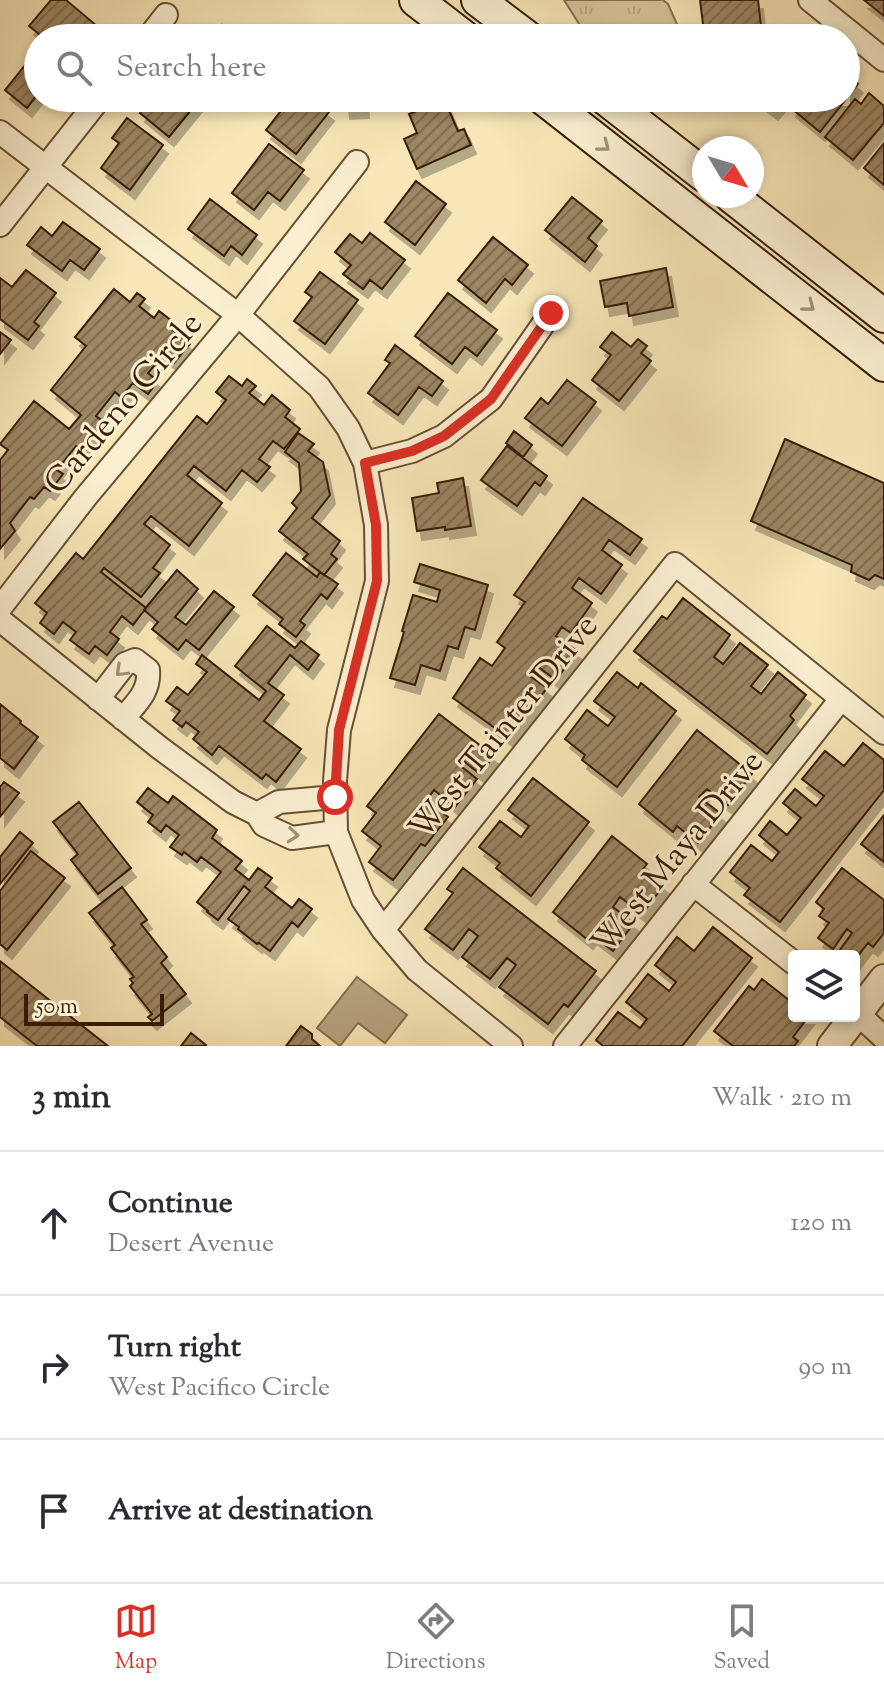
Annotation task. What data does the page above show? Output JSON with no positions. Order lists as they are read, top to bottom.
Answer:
{
  "streets": {
    "street": ["Cardeno Circle", "West Tainter Drive", "West Maya Drive"]
  },
  "crossings": [
    ["West Tainter Drive", "West Maya Drive"]
  ],
  "scale_bar": "50 m",
  "north": "bottom right",
  "page": {
    "search": "Search here",
    "scale": "50 m",
    "heading": ["3 min", "Walk · 210 m"],
    "list": [
      ["Continue", "Desert Avenue", "120 m"],
      ["Turn right", "West Pacifico Circle", "90 m"],
      "Arrive at destination"
    ],
    "nav": ["Map", "Directions", "Saved"]
  }
}
